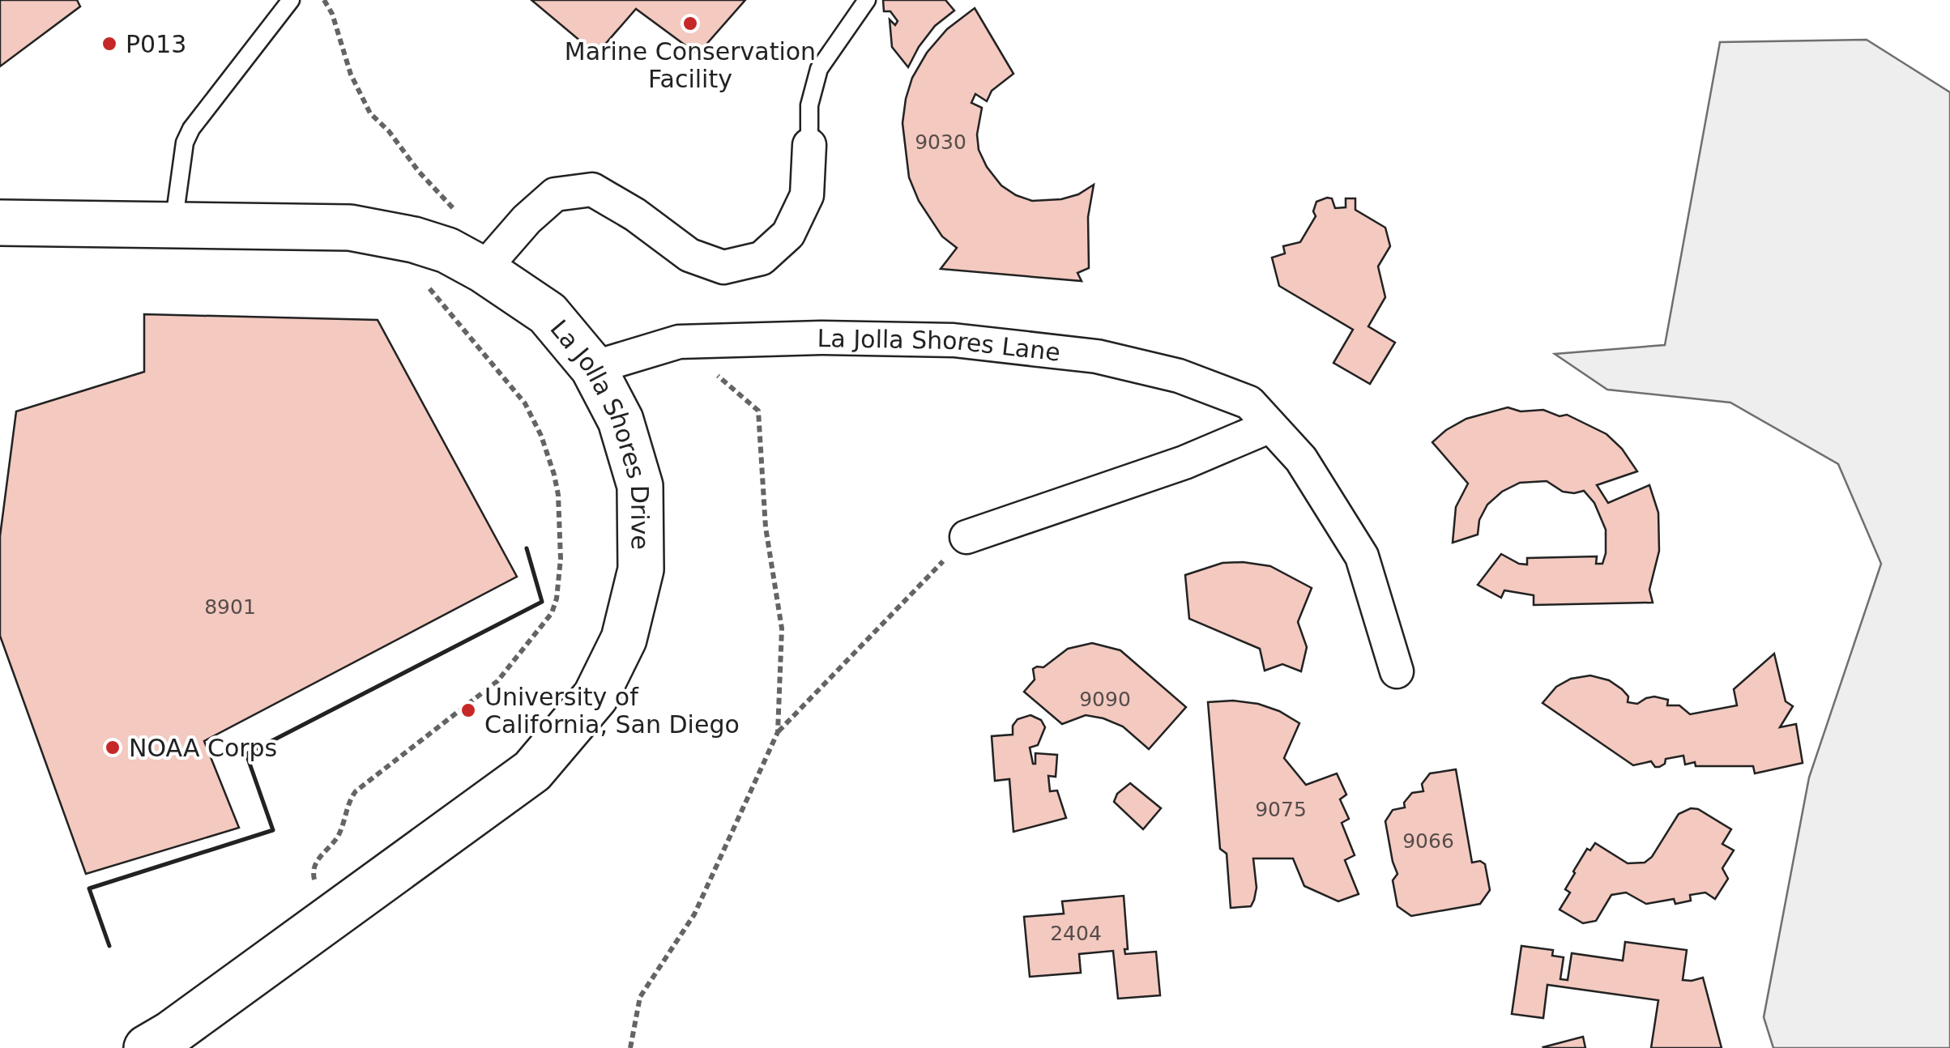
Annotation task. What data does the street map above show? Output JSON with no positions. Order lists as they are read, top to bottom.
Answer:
{
  "streets": {
    "main road": ["La Jolla Shores Drive"],
    "street": ["La Jolla Shores Lane"]
  },
  "crossings": [
    ["La Jolla Shores Lane", "La Jolla Shores Drive"]
  ],
  "places": [
    "Marine Conservation Facility",
    "P013",
    "University of California, San Diego",
    "NOAA Corps"
  ],
  "house_numbers": [
    "9030",
    "8901",
    "9090",
    "9075",
    "9066",
    "2404"
  ]
}
